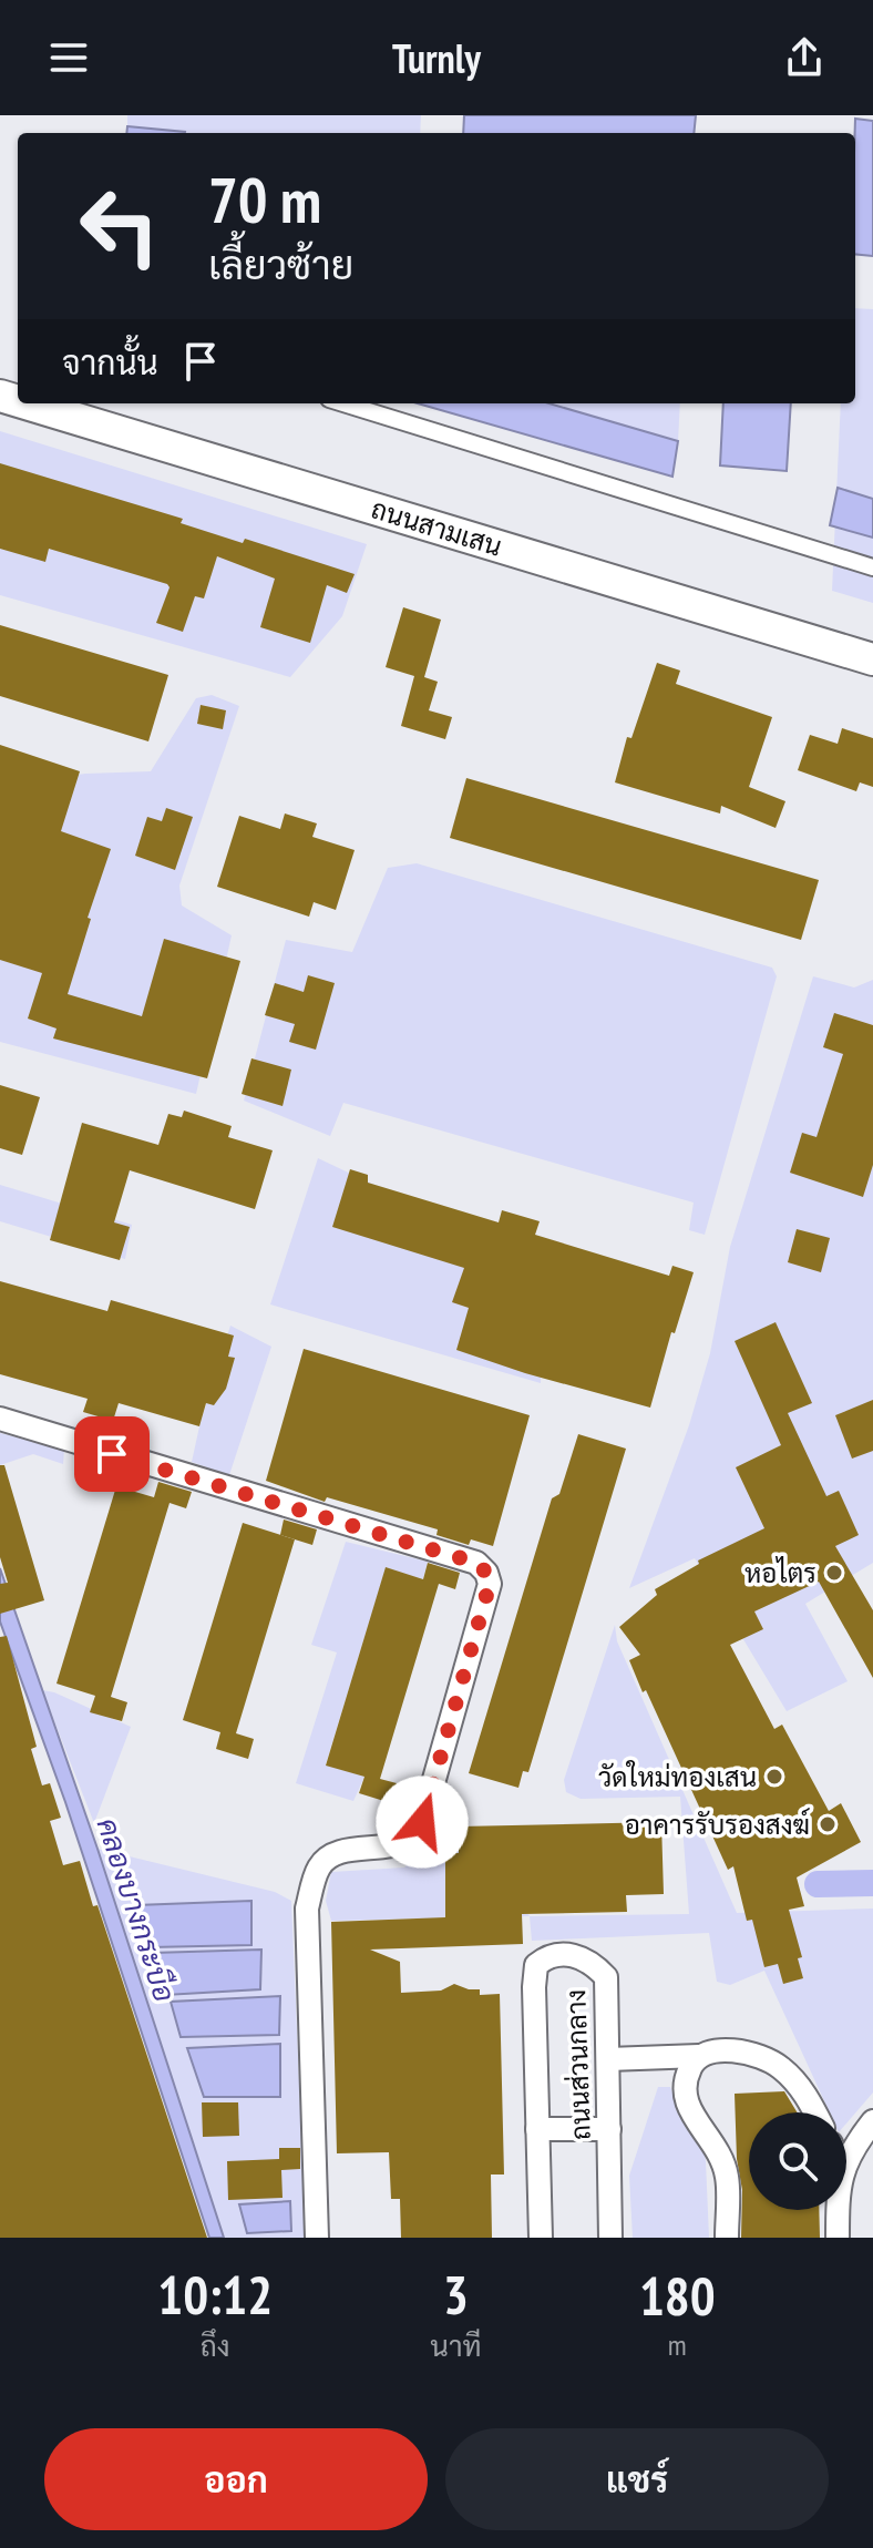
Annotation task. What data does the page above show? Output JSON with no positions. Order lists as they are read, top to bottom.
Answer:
{
  "streets": {
    "main road": ["ถนนสามเสน"],
    "street": ["ถนนส่วนกลาง"]
  },
  "water": ["คลองบางกระบือ"],
  "places": ["หอไตร", "วัดใหม่ทองเสน", "อาคารรับรองสงฆ์"],
  "page": {
    "header": "Turnly",
    "turn": ["70 m", "เลี้ยวซ้าย"],
    "then": "จากนั้น",
    "eta": [
      "10:12",
      "ถึง",
      "3",
      "นาที",
      "180",
      "m"
    ],
    "buttons": ["ออก", "แชร์"]
  }
}
